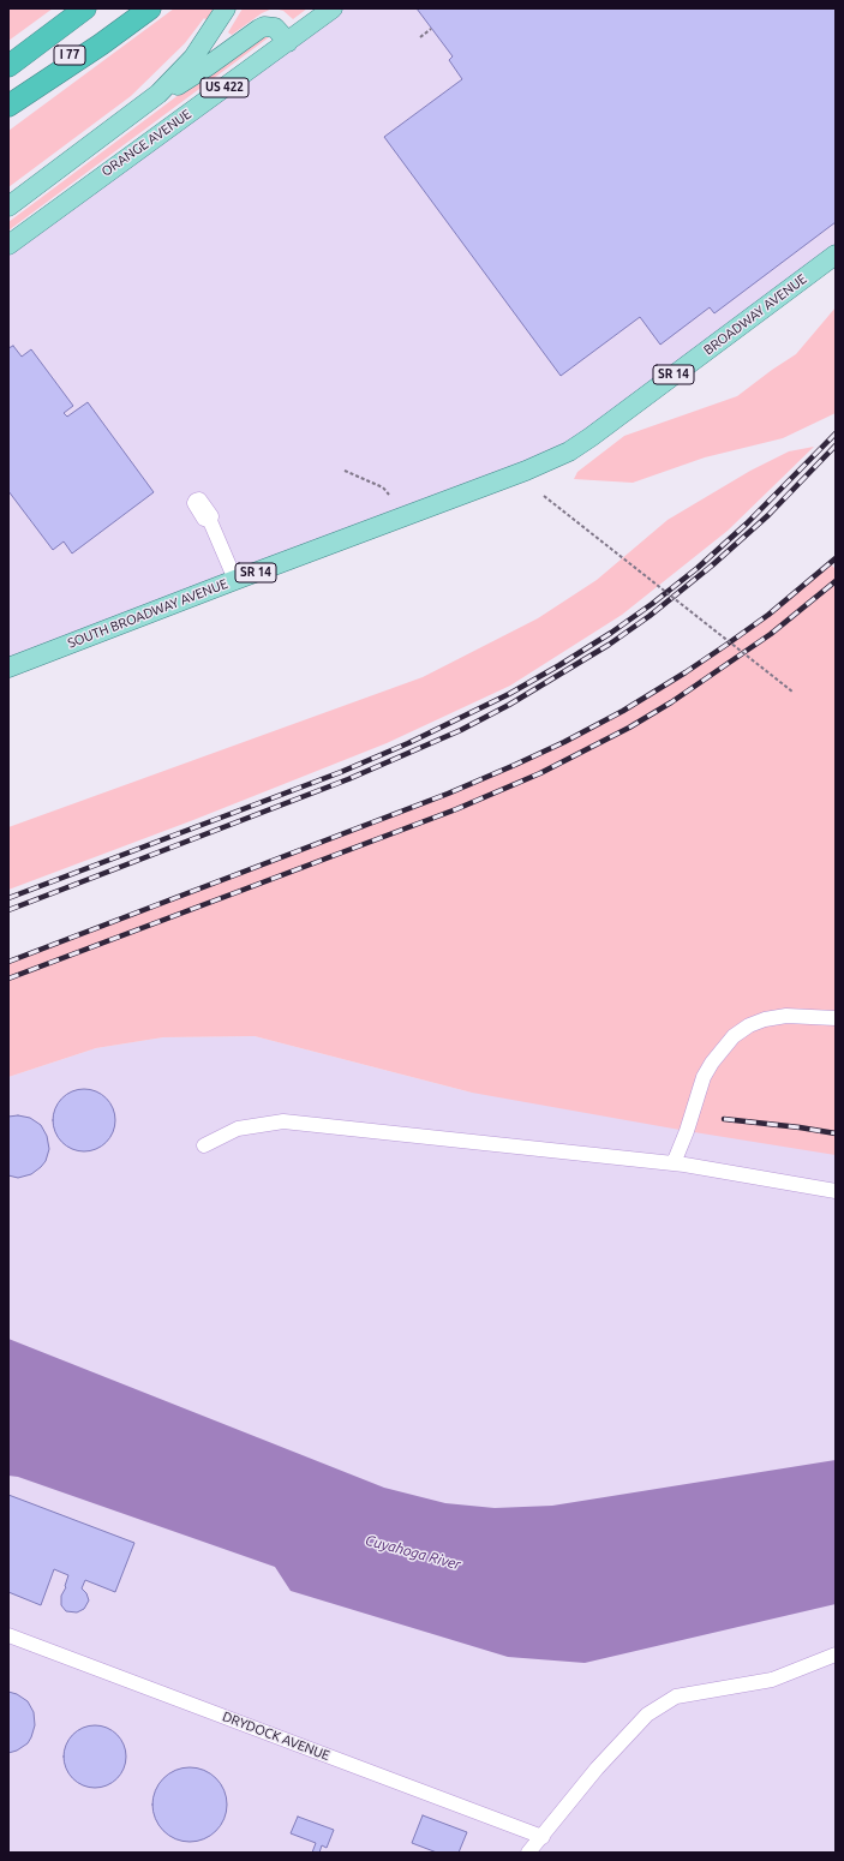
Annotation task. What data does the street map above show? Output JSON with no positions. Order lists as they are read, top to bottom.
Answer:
{
  "streets": {
    "highway": ["I 77"],
    "main road": [
      "US 422",
      "ORANGE AVENUE",
      "BROADWAY AVENUE",
      "SR 14",
      "SOUTH BROADWAY AVENUE"
    ],
    "street": ["DRYDOCK AVENUE"]
  },
  "crossings": [
    ["BROADWAY AVENUE", "SOUTH BROADWAY AVENUE"]
  ],
  "water": ["Cuyahoga River"]
}
